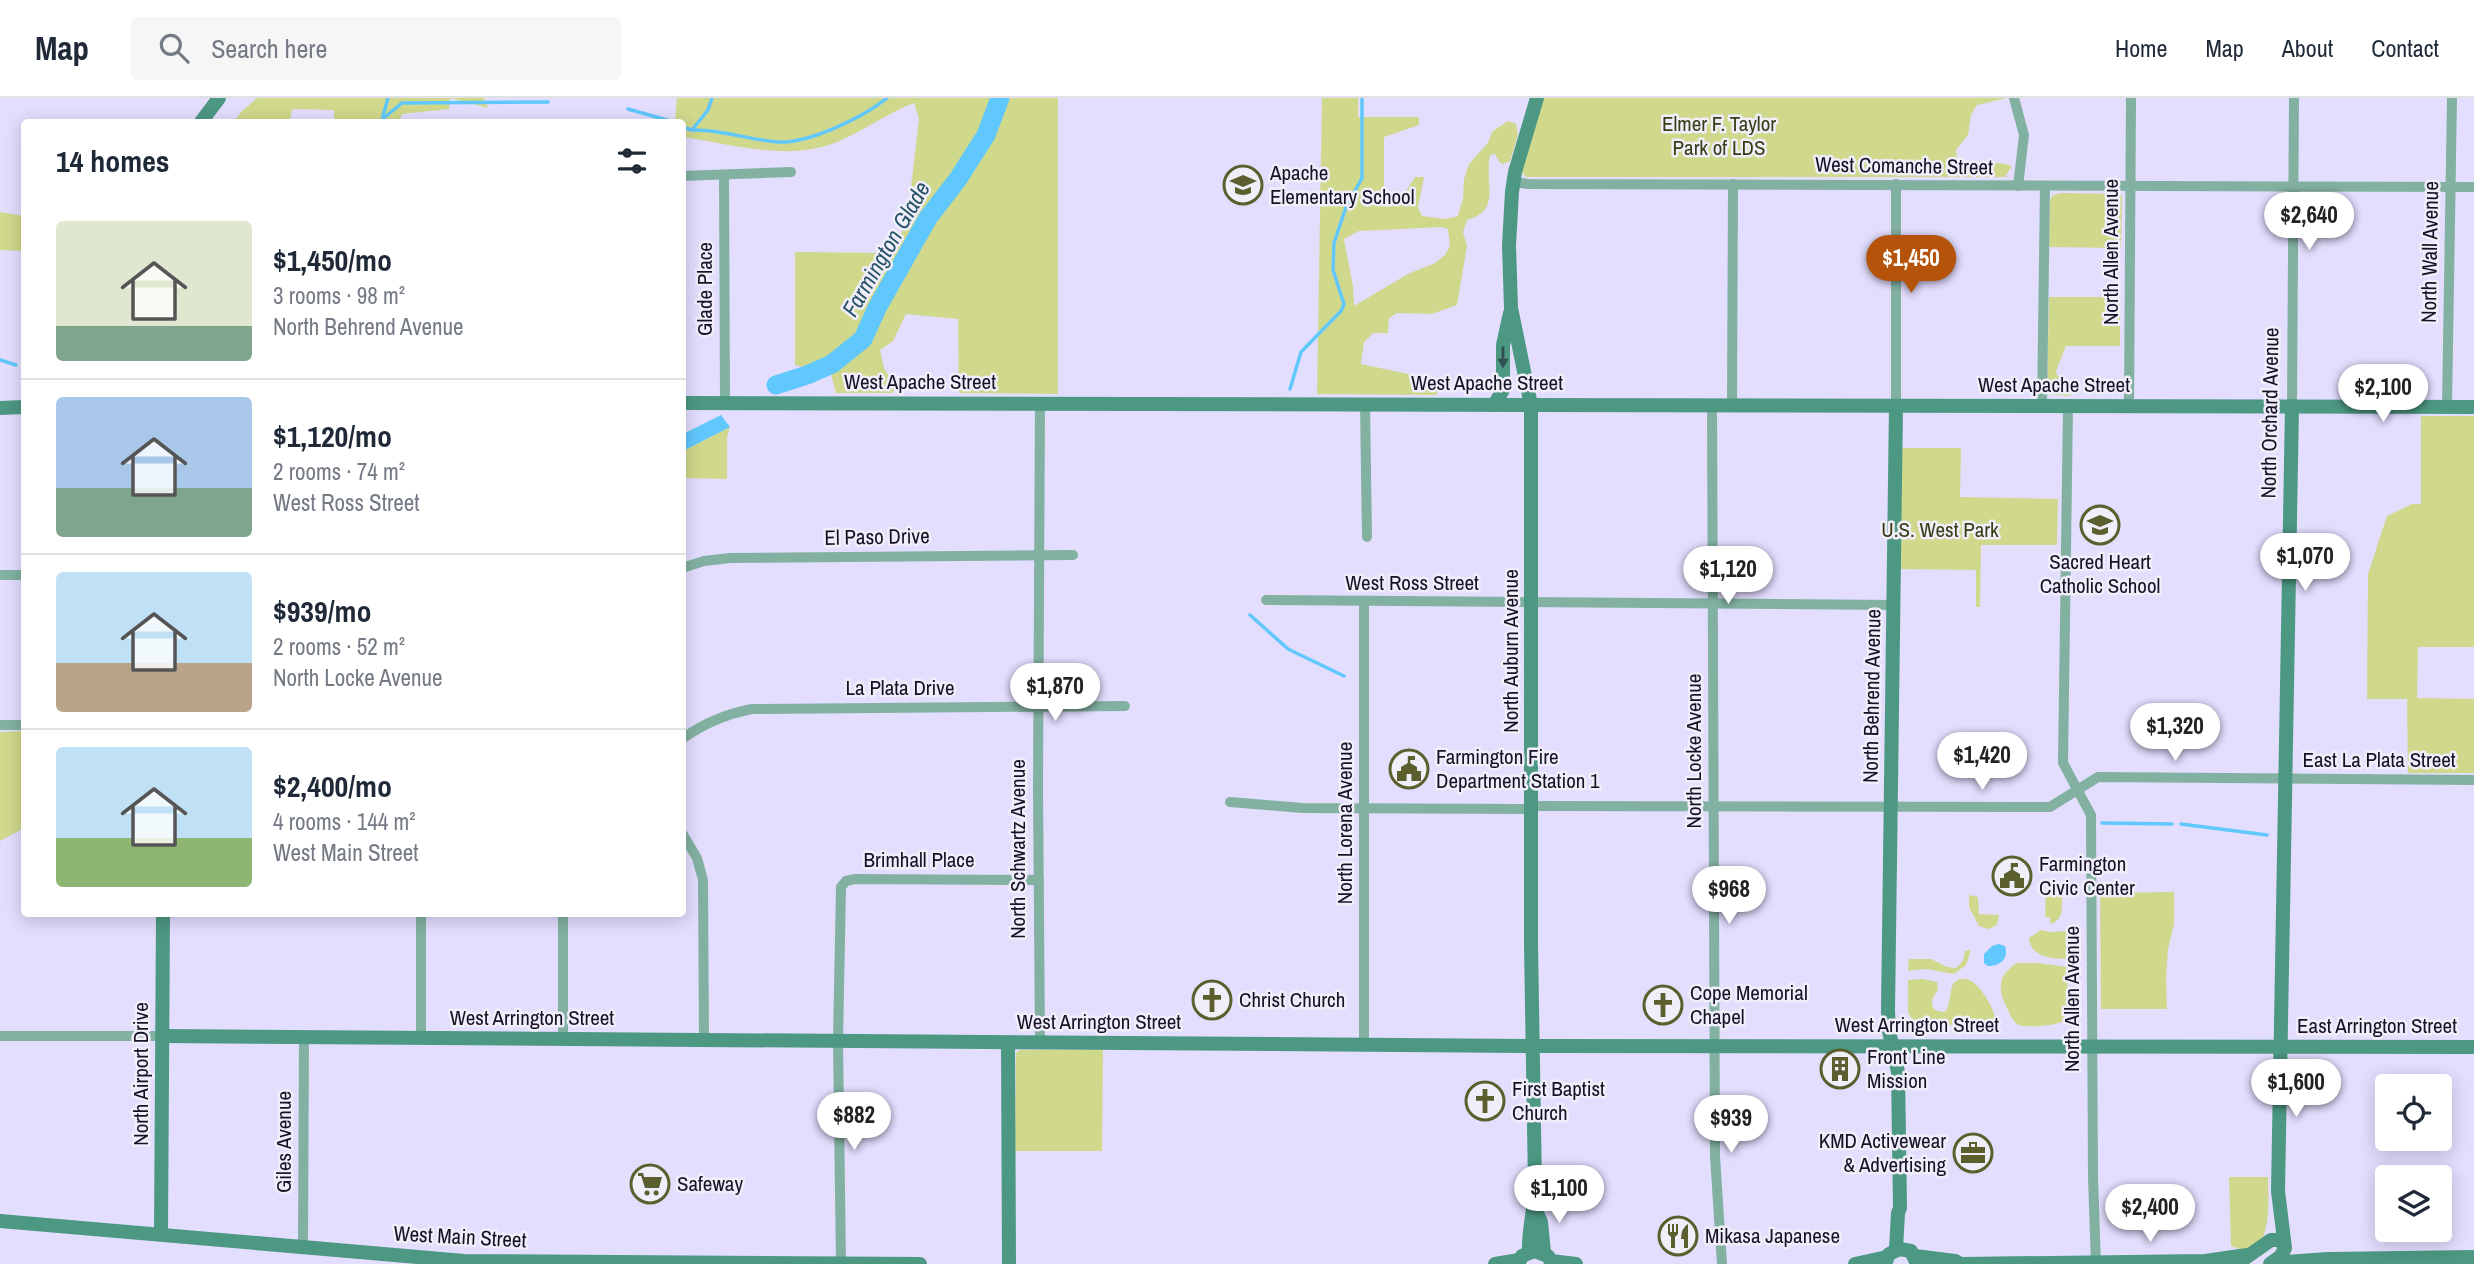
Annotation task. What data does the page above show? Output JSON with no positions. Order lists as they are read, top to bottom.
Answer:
{
  "streets": {
    "main road": [
      "West Apache Street",
      "North Orchard Avenue",
      "North Auburn Avenue",
      "North Behrend Avenue",
      "West Arrington Street",
      "East Arrington Street",
      "North Airport Drive",
      "West Main Street"
    ],
    "street": [
      "West Comanche Street",
      "North Allen Avenue",
      "North Wall Avenue",
      "Glade Place",
      "El Paso Drive",
      "West Ross Street",
      "La Plata Drive",
      "North Locke Avenue",
      "East La Plata Street",
      "North Lorena Avenue",
      "North Schwartz Avenue",
      "Brimhall Place",
      "Giles Avenue"
    ]
  },
  "crossings": [
    ["West Comanche Street", "North Allen Avenue"],
    ["West Comanche Street", "North Wall Avenue"],
    ["West Comanche Street", "North Orchard Avenue"],
    ["West Comanche Street", "North Auburn Avenue"],
    ["West Comanche Street", "North Behrend Avenue"],
    ["North Allen Avenue", "West Apache Street"],
    ["North Allen Avenue", "East La Plata Street"],
    ["North Allen Avenue", "West Arrington Street"],
    ["North Wall Avenue", "West Apache Street"],
    ["Glade Place", "West Apache Street"],
    ["West Apache Street", "North Orchard Avenue"],
    ["West Apache Street", "North Auburn Avenue"],
    ["West Apache Street", "North Behrend Avenue"],
    ["West Apache Street", "North Locke Avenue"],
    ["West Apache Street", "North Schwartz Avenue"],
    ["North Orchard Avenue", "East La Plata Street"],
    ["North Orchard Avenue", "West Arrington Street"],
    ["North Orchard Avenue", "East Arrington Street"],
    ["El Paso Drive", "North Schwartz Avenue"],
    ["West Ross Street", "North Auburn Avenue"],
    ["West Ross Street", "North Behrend Avenue"],
    ["West Ross Street", "North Locke Avenue"],
    ["West Ross Street", "North Lorena Avenue"],
    ["North Auburn Avenue", "East La Plata Street"],
    ["North Auburn Avenue", "West Arrington Street"],
    ["La Plata Drive", "North Schwartz Avenue"],
    ["North Behrend Avenue", "East La Plata Street"],
    ["North Behrend Avenue", "West Arrington Street"],
    ["North Locke Avenue", "East La Plata Street"],
    ["North Locke Avenue", "West Arrington Street"],
    ["East La Plata Street", "North Lorena Avenue"],
    ["North Lorena Avenue", "West Arrington Street"],
    ["North Schwartz Avenue", "Brimhall Place"],
    ["North Schwartz Avenue", "West Arrington Street"],
    ["Brimhall Place", "West Arrington Street"],
    ["West Arrington Street", "East Arrington Street"],
    ["West Arrington Street", "North Airport Drive"],
    ["West Arrington Street", "Giles Avenue"],
    ["North Airport Drive", "West Main Street"],
    ["Giles Avenue", "West Main Street"]
  ],
  "water": ["Farmington Glade"],
  "parks": ["Elmer F. Taylor Park of LDS", "U.S. West Park"],
  "places": {
    "school or university": ["Apache Elementary School", "Sacred Heart Catholic School"],
    "public building": ["Farmington Fire Department Station 1", "Farmington Civic Center"],
    "church": ["Christ Church", "Cope Memorial Chapel", "First Baptist Church"],
    "building": ["Front Line Mission"],
    "office": ["KMD Activewear & Advertising"],
    "supermarket": ["Safeway"],
    "restaurant": ["Mikasa Japanese"]
  },
  "page": {
    "header": "Map",
    "search": "Search here",
    "nav": [
      "Home",
      "Map",
      "About",
      "Contact"
    ],
    "heading": "14 homes",
    "price": [
      "$2,640",
      "$1,450",
      "$2,100",
      "$1,070",
      "$1,120",
      "$1,870",
      "$1,320",
      "$1,420",
      "$968",
      "$1,600",
      "$882",
      "$939",
      "$1,100",
      "$2,400"
    ],
    "list": [
      {
        "name": "$1,450/mo",
        "note": "3 rooms · 98 m² · North Behrend Avenue"
      },
      {
        "name": "$1,120/mo",
        "note": "2 rooms · 74 m² · West Ross Street"
      },
      {
        "name": "$939/mo",
        "note": "2 rooms · 52 m² · North Locke Avenue"
      },
      {
        "name": "$2,400/mo",
        "note": "4 rooms · 144 m² · West Main Street"
      }
    ]
  }
}
